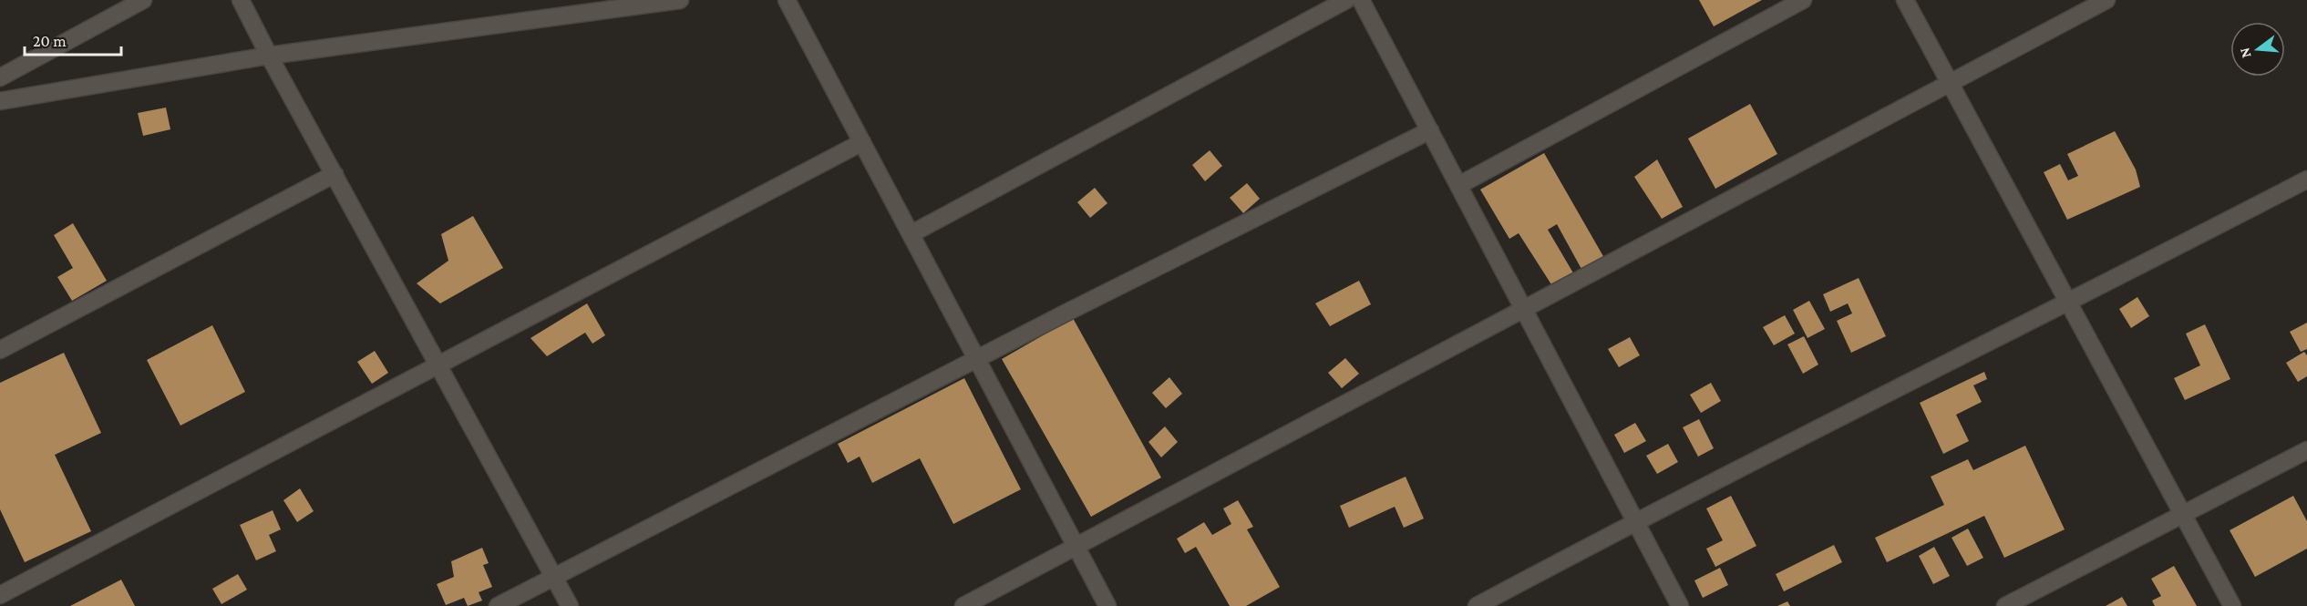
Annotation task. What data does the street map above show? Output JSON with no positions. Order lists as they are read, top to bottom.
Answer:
{
  "scale_bar": "20 m",
  "north": "left"
}
